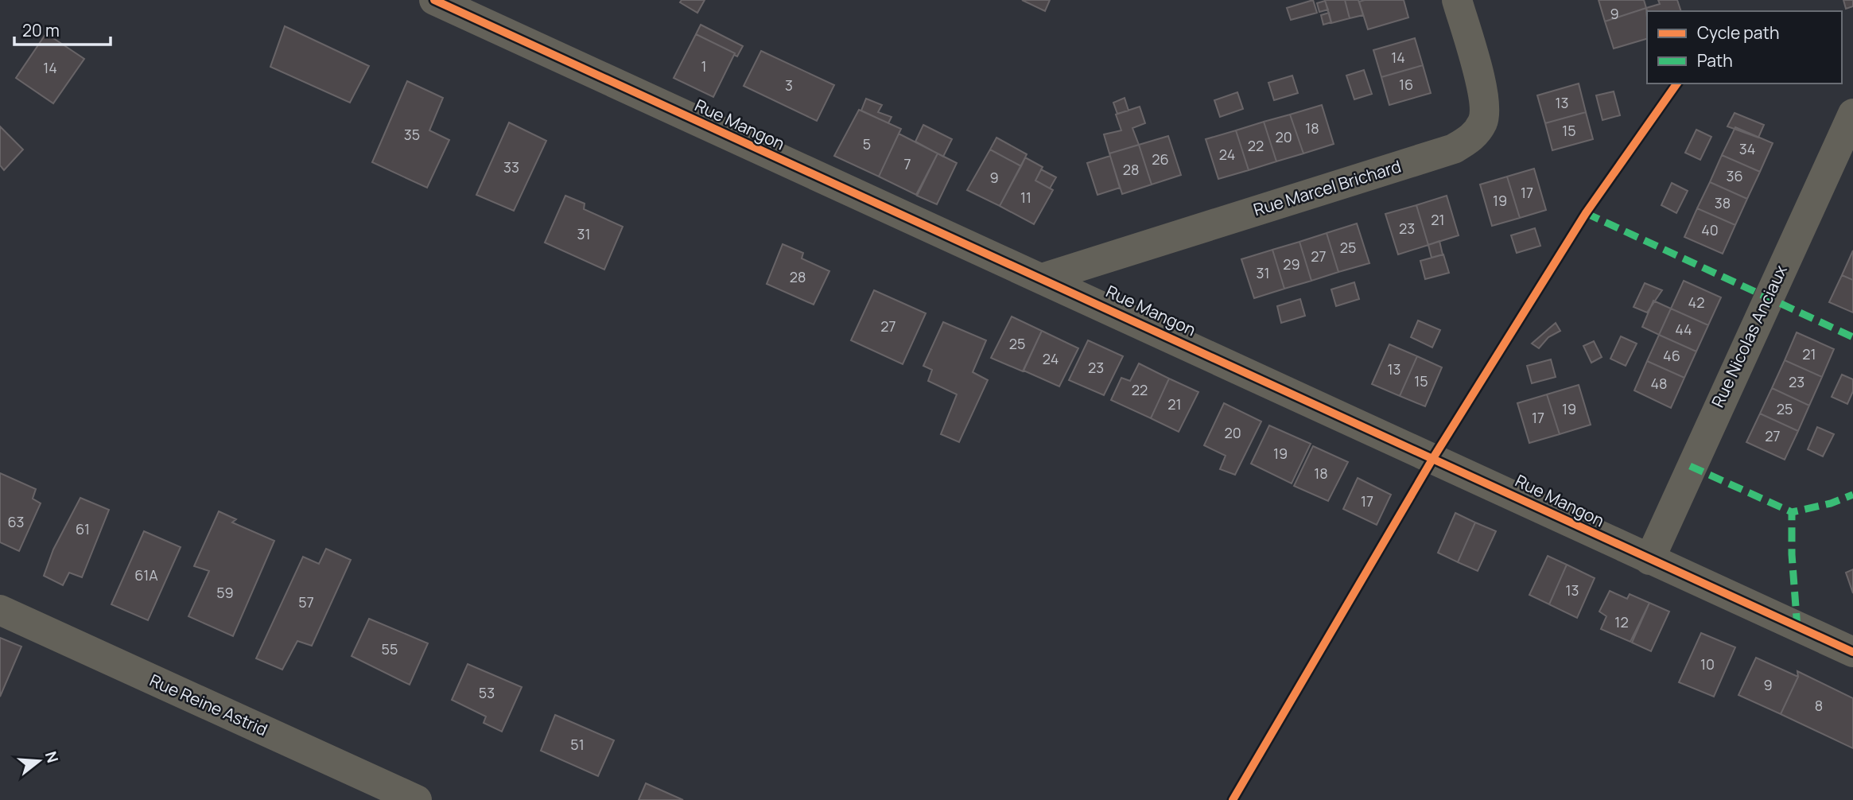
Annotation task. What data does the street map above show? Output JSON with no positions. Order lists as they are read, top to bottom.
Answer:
{
  "streets": {
    "street": [
      "Rue Mangon",
      "Rue Marcel Brichard",
      "Rue Nicolas Anciaux",
      "Rue Reine Astrid"
    ]
  },
  "crossings": [
    ["Rue Mangon", "Rue Marcel Brichard"],
    ["Rue Mangon", "Rue Nicolas Anciaux"]
  ],
  "house_numbers": [
    "9",
    "14",
    "1",
    "14",
    "16",
    "3",
    "13",
    "18",
    "15",
    "35",
    "20",
    "5",
    "22",
    "34",
    "24",
    "26",
    "7",
    "33",
    "28",
    "36",
    "9",
    "17",
    "11",
    "19",
    "38",
    "21",
    "23",
    "40",
    "31",
    "25",
    "27",
    "29",
    "31",
    "28",
    "42",
    "27",
    "44",
    "25",
    "21",
    "46",
    "24",
    "23",
    "13",
    "15",
    "23",
    "48",
    "22",
    "21",
    "19",
    "25",
    "17",
    "20",
    "27",
    "19",
    "18",
    "17",
    "63",
    "61",
    "61A",
    "13",
    "59",
    "57",
    "12",
    "55",
    "10",
    "9",
    "53",
    "8",
    "51"
  ],
  "legend": ["Cycle path", "Path"],
  "scale_bar": "20 m",
  "north": "right"
}
